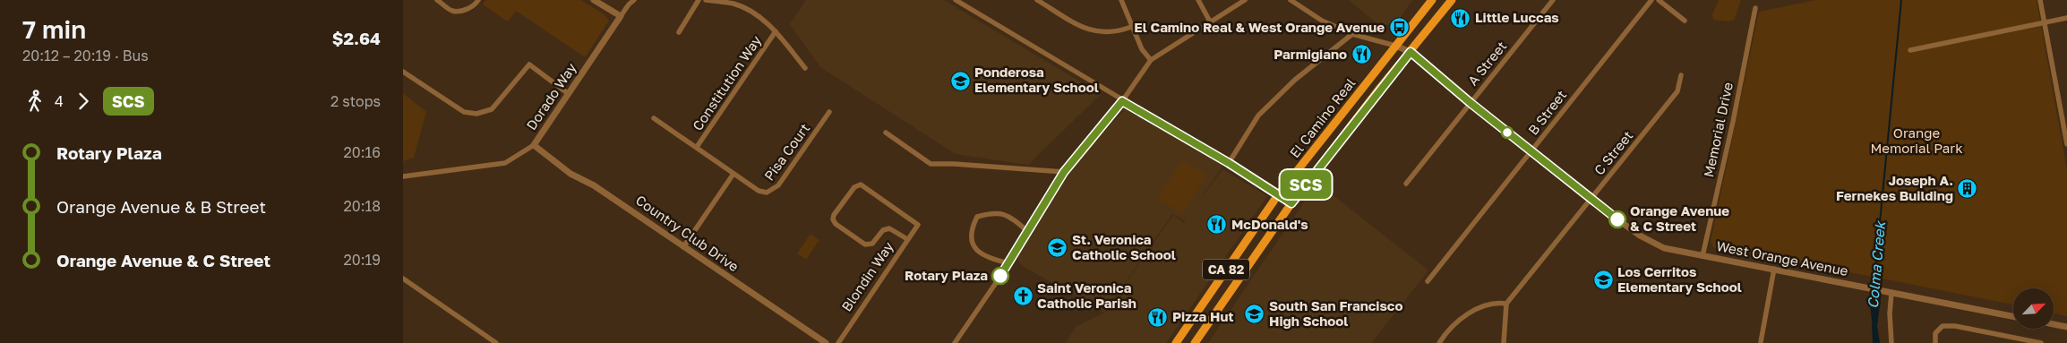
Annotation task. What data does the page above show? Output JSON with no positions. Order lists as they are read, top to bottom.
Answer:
{
  "streets": {
    "main road": ["El Camino Real", "CA 82"],
    "street": [
      "A Street",
      "Constitution Way",
      "Dorado Way",
      "B Street",
      "Memorial Drive",
      "Pisa Court",
      "C Street",
      "Country Club Drive",
      "West Orange Avenue",
      "Blondin Way"
    ]
  },
  "crossings": [
    ["A Street", "West Orange Avenue"],
    ["Constitution Way", "Pisa Court"],
    ["Dorado Way", "Country Club Drive"],
    ["B Street", "West Orange Avenue"],
    ["El Camino Real", "West Orange Avenue"],
    ["Memorial Drive", "West Orange Avenue"],
    ["C Street", "West Orange Avenue"]
  ],
  "water": ["Colma Creek"],
  "parks": ["Orange Memorial Park"],
  "places": {
    "restaurant": [
      "Little Luccas",
      "Parmigiano",
      "McDonald's",
      "Pizza Hut"
    ],
    "bus stop": ["El Camino Real & West Orange Avenue"],
    "school or university": [
      "Ponderosa Elementary School",
      "St. Veronica Catholic School",
      "Los Cerritos Elementary School",
      "South San Francisco High School"
    ],
    "building": ["Joseph A. Fernekes Building"],
    "other": ["Orange Avenue & C Street", "Rotary Plaza"],
    "church": ["Saint Veronica Catholic Parish"]
  },
  "lines": ["bus line SCS"],
  "north": "top right",
  "page": {
    "heading": ["7 min", "20:12 – 20:19 · Bus", "$2.64"],
    "on_map": "SCS",
    "legs": ["4", "SCS", "2 stops"],
    "list": [
      {
        "name": "Rotary Plaza",
        "value": "20:16"
      },
      {
        "name": "Orange Avenue & B Street",
        "value": "20:18"
      },
      {
        "name": "Orange Avenue & C Street",
        "value": "20:19"
      }
    ]
  }
}
